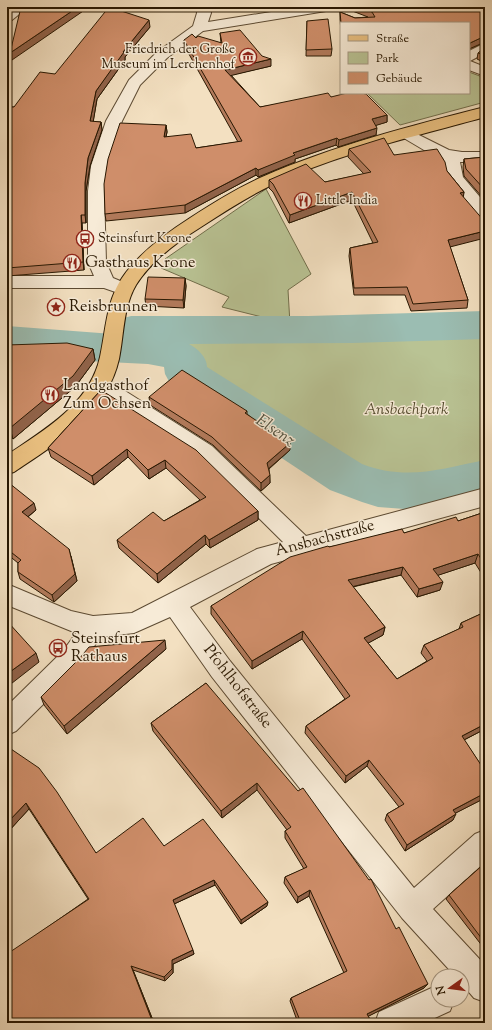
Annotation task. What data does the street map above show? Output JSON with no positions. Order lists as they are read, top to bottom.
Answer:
{
  "streets": {
    "street": ["Ansbachstraße", "Pfohlhofstraße"]
  },
  "crossings": [
    ["Ansbachstraße", "Pfohlhofstraße"]
  ],
  "water": ["Elsenz"],
  "parks": ["Ansbachpark"],
  "places": {
    "museum": ["Friedrich der Große Museum im Lerchenhof"],
    "restaurant": ["Little India", "Gasthaus Krone", "Landgasthof Zum Ochsen"],
    "bus stop": ["Steinsfurt Krone", "Steinsfurt Rathaus"],
    "place": ["Reisbrunnen"]
  },
  "legend": ["Straße", "Park", "Gebäude"],
  "north": "left"
}
